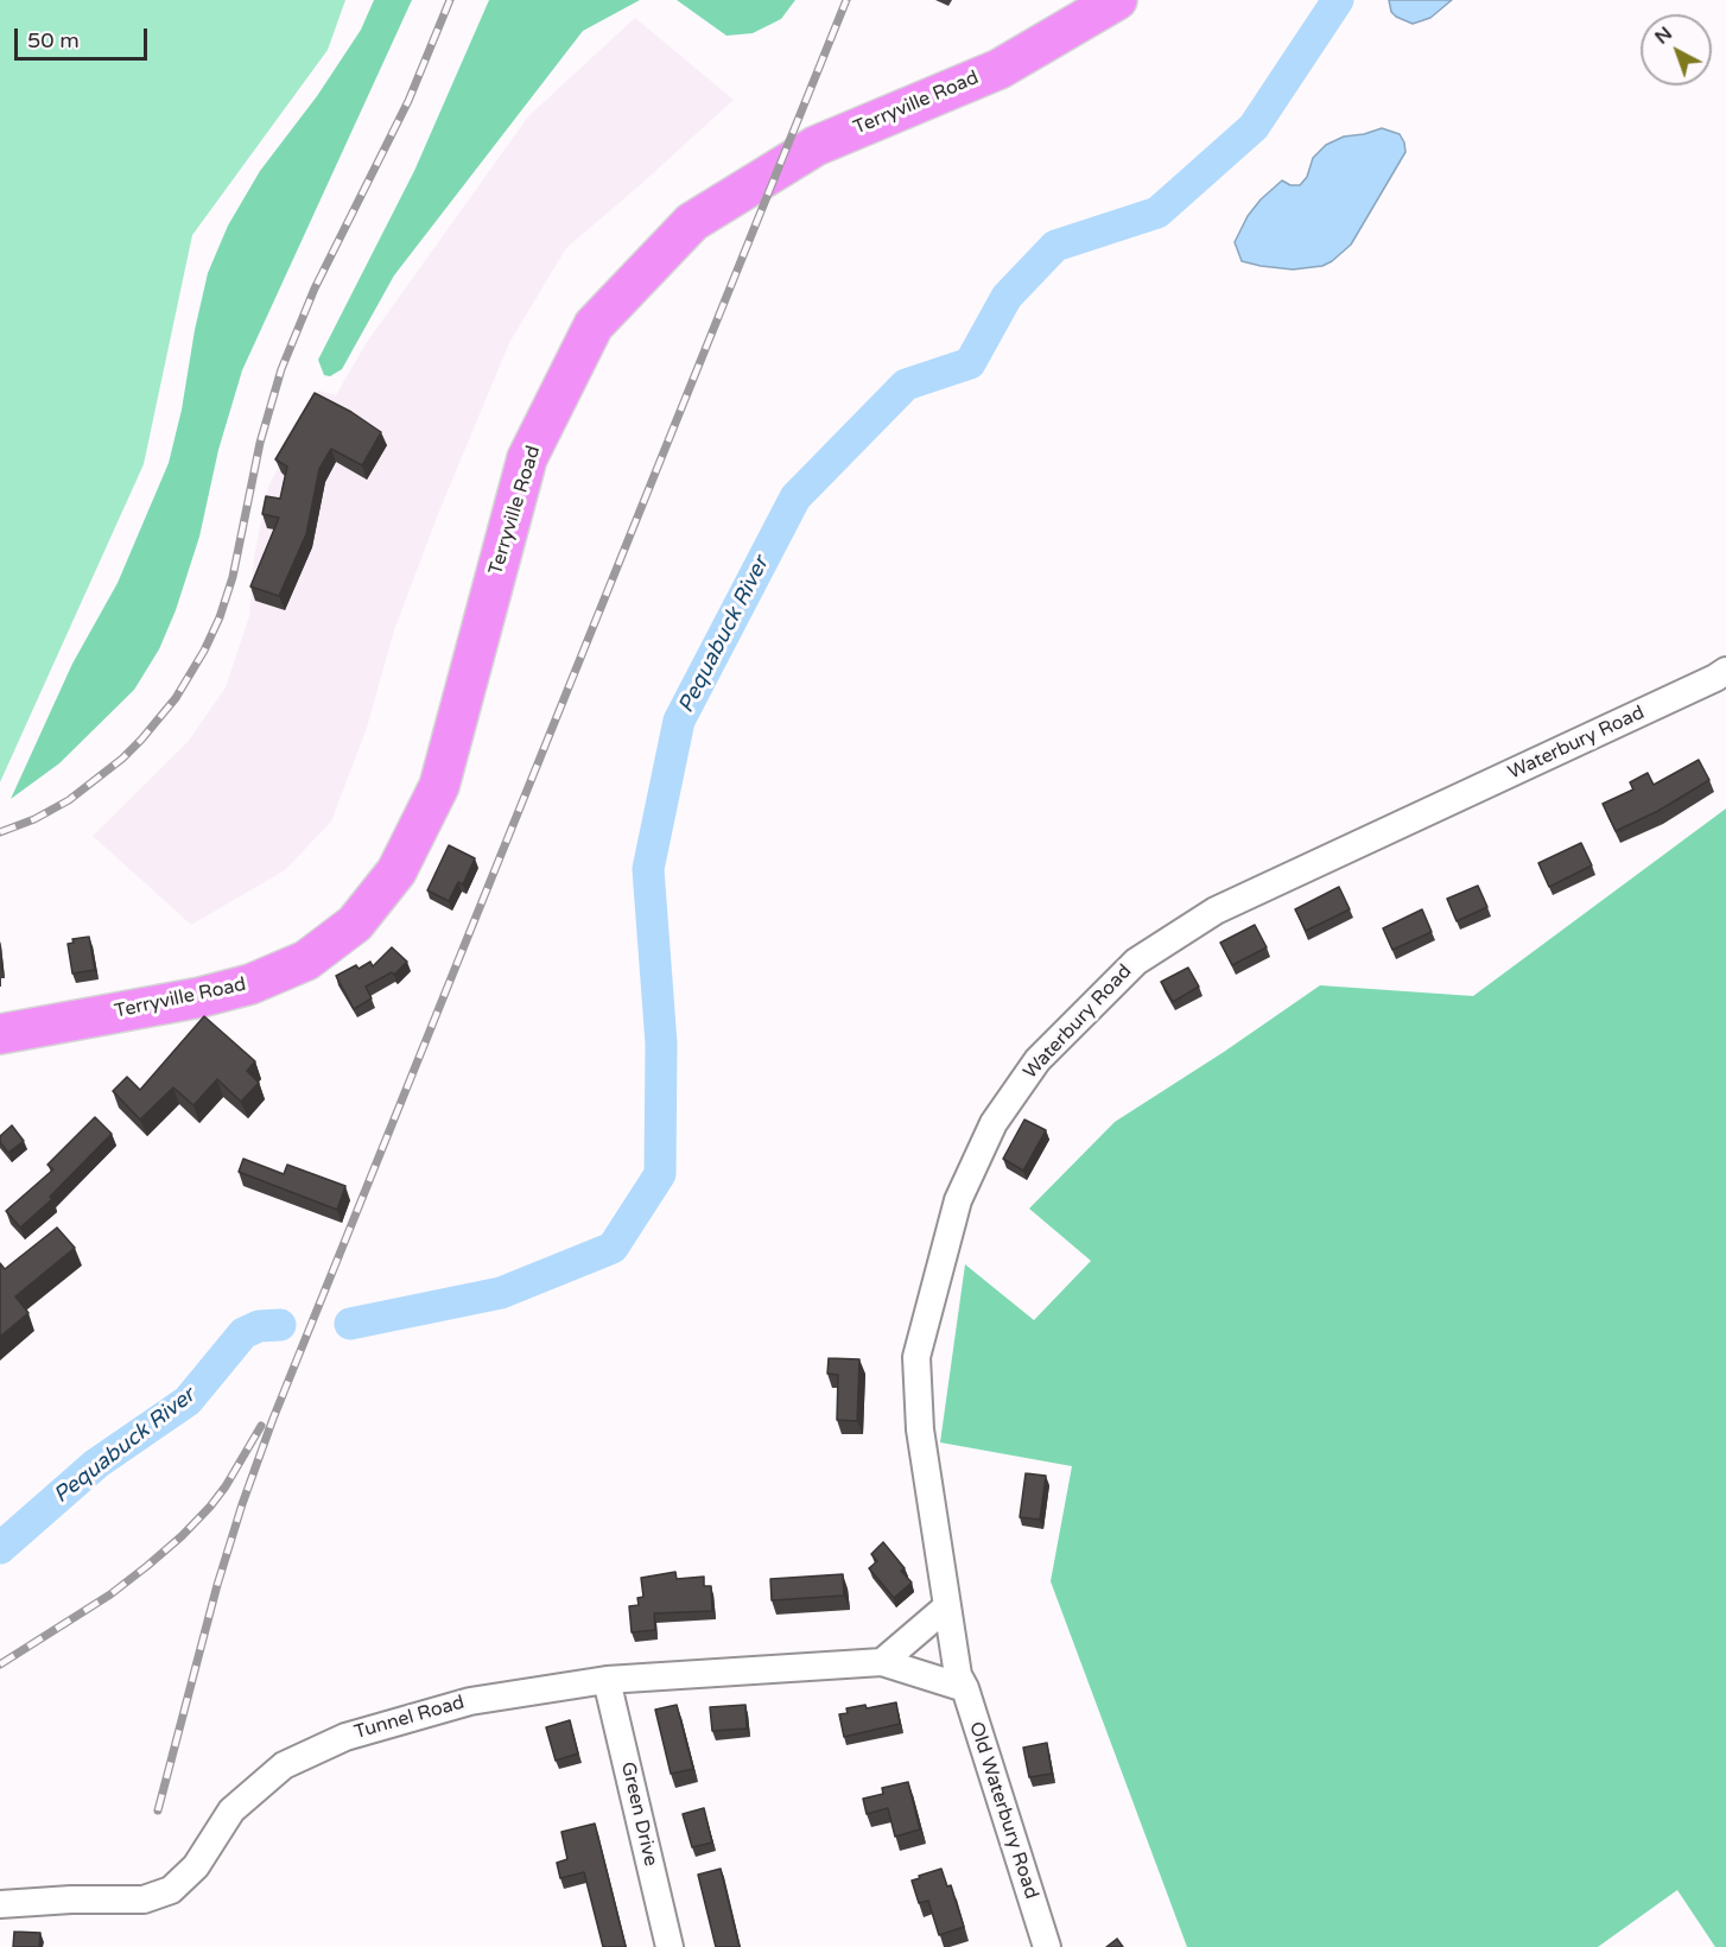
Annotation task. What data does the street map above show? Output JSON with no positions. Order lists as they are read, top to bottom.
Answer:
{
  "streets": {
    "highway": ["Terryville Road"],
    "street": [
      "Waterbury Road",
      "Tunnel Road",
      "Old Waterbury Road",
      "Green Drive"
    ]
  },
  "crossings": [
    ["Waterbury Road", "Tunnel Road"],
    ["Waterbury Road", "Old Waterbury Road"],
    ["Tunnel Road", "Old Waterbury Road"],
    ["Tunnel Road", "Green Drive"]
  ],
  "water": ["Pequabuck River"],
  "scale_bar": "50 m",
  "north": "top left"
}
